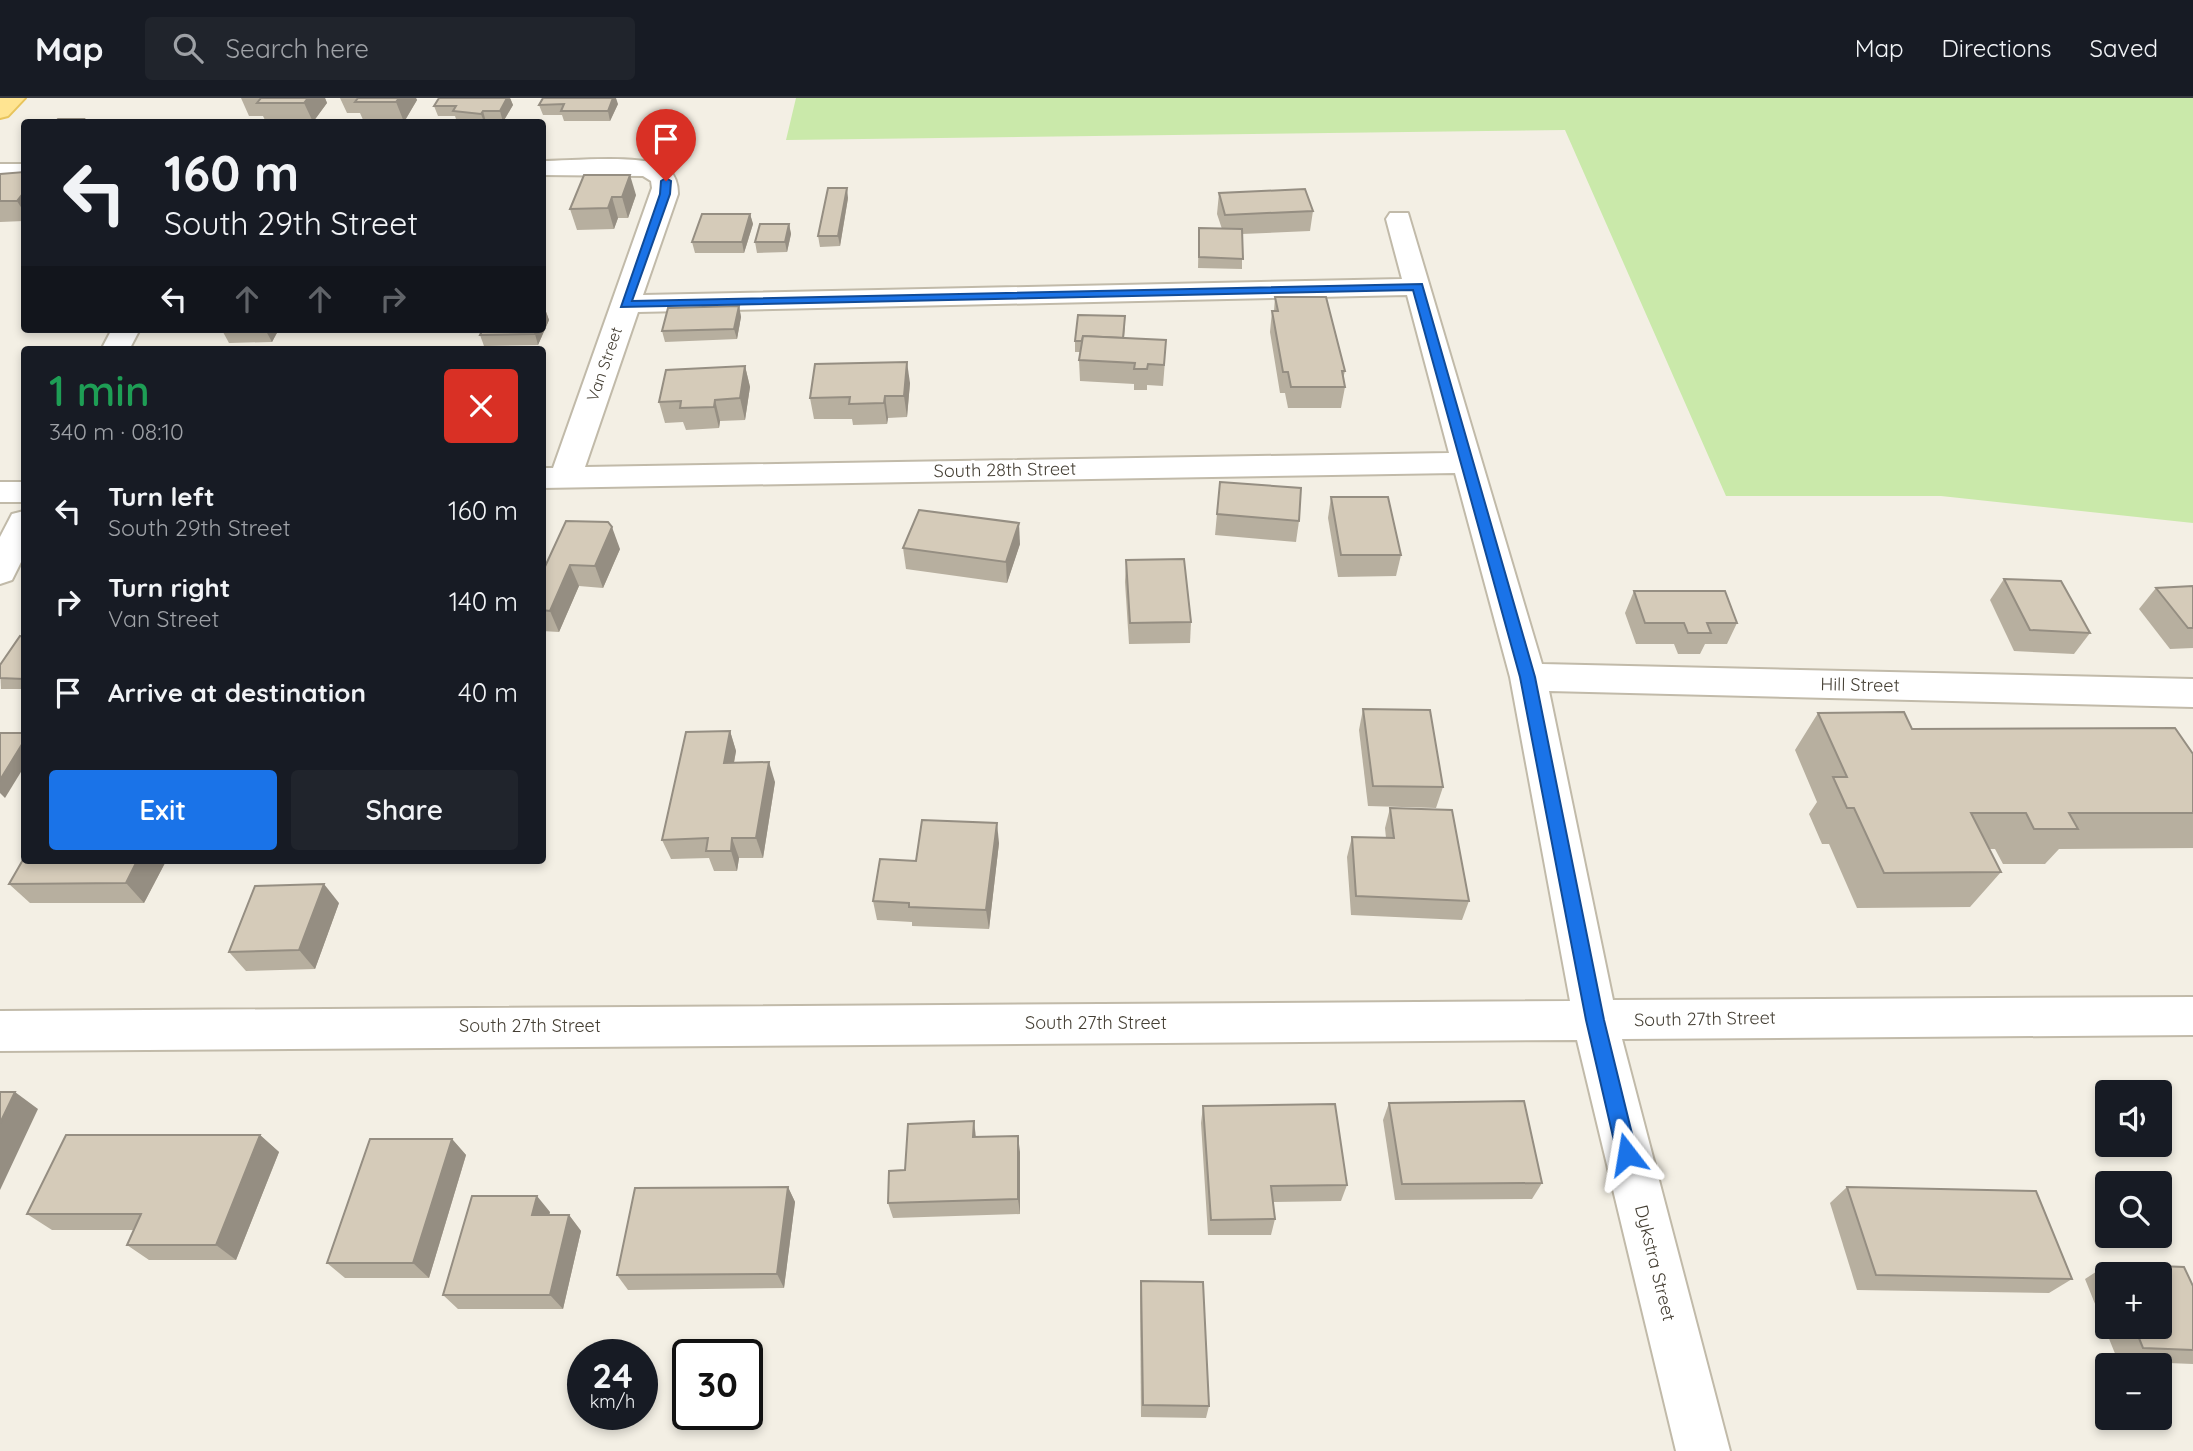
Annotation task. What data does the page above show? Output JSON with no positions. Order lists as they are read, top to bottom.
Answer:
{
  "streets": {
    "street": [
      "Van Street",
      "South 28th Street",
      "Hill Street",
      "South 27th Street",
      "Dykstra Street"
    ]
  },
  "crossings": [
    ["Van Street", "South 28th Street"],
    ["South 28th Street", "Dykstra Street"],
    ["Hill Street", "Dykstra Street"],
    ["South 27th Street", "Dykstra Street"]
  ],
  "page": {
    "header": "Map",
    "search": "Search here",
    "nav": ["Map", "Directions", "Saved"],
    "turn": ["160 m", "South 29th Street"],
    "heading": ["1 min", "340 m · 08:10"],
    "list": [
      {
        "name": "Turn left",
        "note": "South 29th Street",
        "value": "160 m"
      },
      {
        "name": "Turn right",
        "note": "Van Street",
        "value": "140 m"
      },
      {
        "name": "Arrive at destination",
        "value": "40 m"
      }
    ],
    "buttons": ["Exit", "Share"],
    "map_buttons": ["+", "−"],
    "speed": "24 km/h",
    "limit": "30"
  }
}
